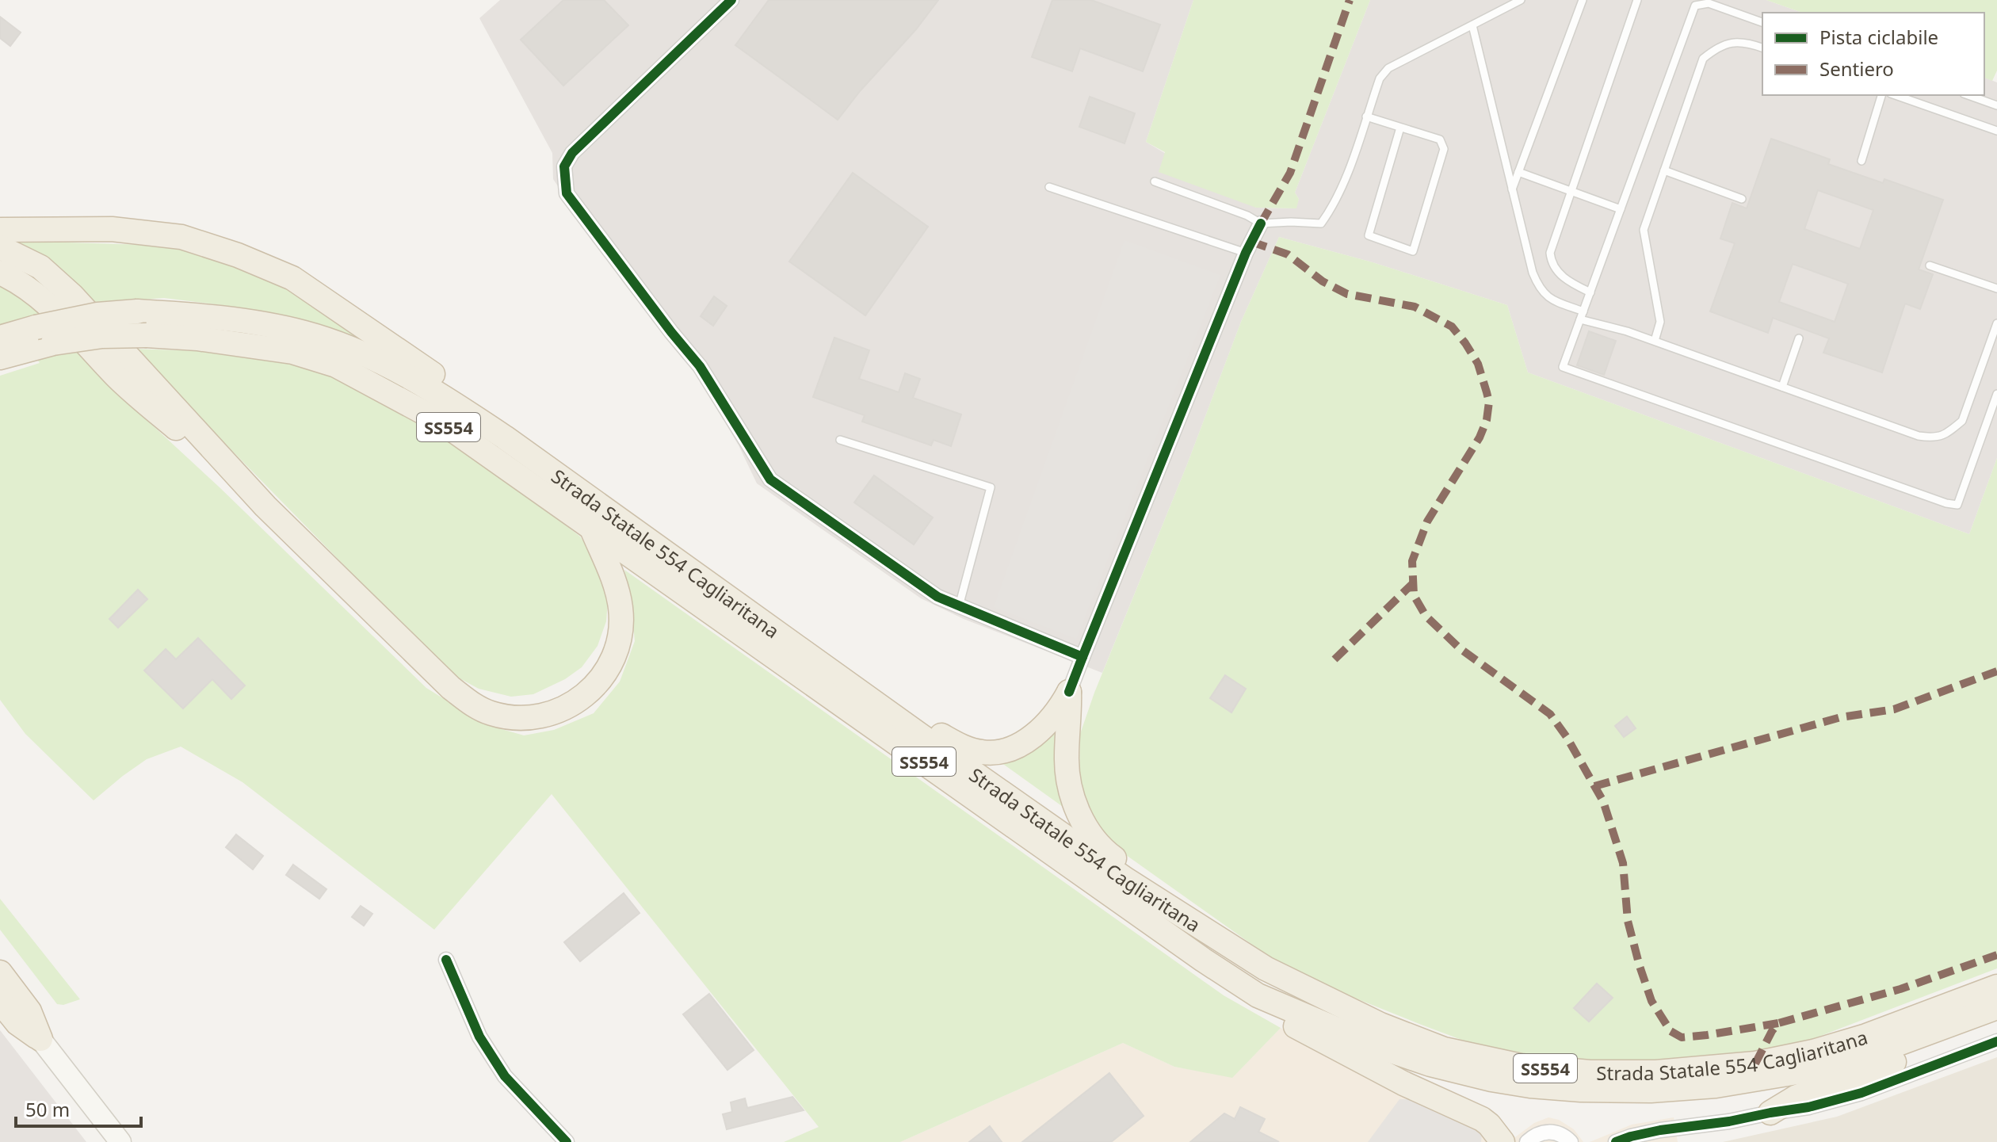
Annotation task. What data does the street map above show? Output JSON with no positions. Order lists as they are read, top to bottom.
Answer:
{
  "streets": {
    "highway": ["SS554", "Strada Statale 554 Cagliaritana"]
  },
  "legend": ["Pista ciclabile", "Sentiero"],
  "scale_bar": "50 m"
}
